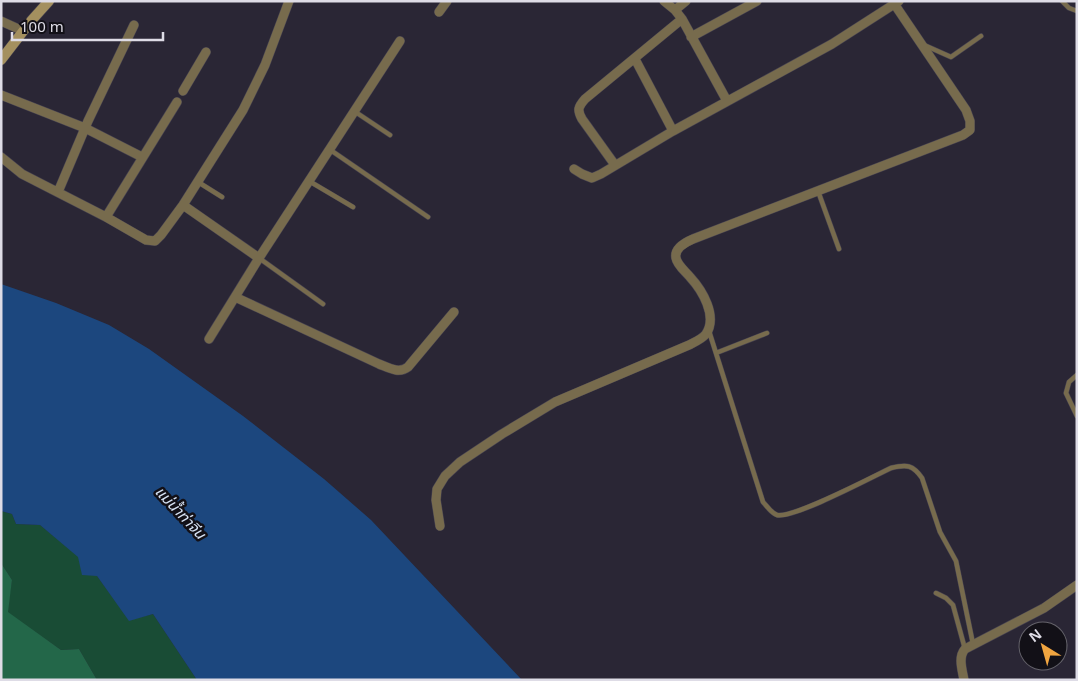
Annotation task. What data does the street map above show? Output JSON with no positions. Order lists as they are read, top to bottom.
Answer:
{
  "water": ["แม่น้ำท่าจีน"],
  "scale_bar": "100 m",
  "north": "top left"
}
